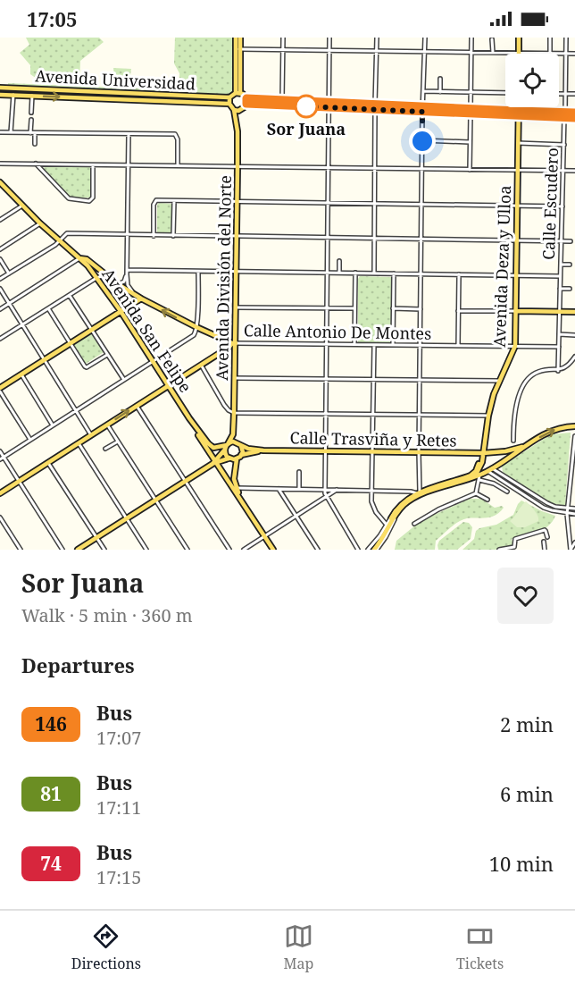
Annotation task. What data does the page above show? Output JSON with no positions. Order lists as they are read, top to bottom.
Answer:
{
  "streets": {
    "main road": [
      "Avenida Universidad",
      "Avenida Deza y Ulloa",
      "Avenida División del Norte",
      "Avenida San Felipe",
      "Calle Antonio De Montes",
      "Calle Trasviña y Retes"
    ],
    "street": ["Calle Escudero"]
  },
  "crossings": [
    ["Avenida Universidad", "Avenida División del Norte"],
    ["Calle Escudero", "Calle Antonio De Montes"],
    ["Avenida Deza y Ulloa", "Calle Antonio De Montes"],
    ["Avenida Deza y Ulloa", "Calle Trasviña y Retes"],
    ["Avenida División del Norte", "Avenida San Felipe"],
    ["Avenida División del Norte", "Calle Antonio De Montes"],
    ["Avenida División del Norte", "Calle Trasviña y Retes"],
    ["Avenida San Felipe", "Calle Antonio De Montes"],
    ["Avenida San Felipe", "Calle Trasviña y Retes"]
  ],
  "places": ["Sor Juana"],
  "lines": ["bus line 146"],
  "page": {
    "status": "17:05",
    "heading": [
      ["Sor Juana", "Walk · 5 min · 360 m"],
      "Departures"
    ],
    "list": [
      {
        "mark": "146",
        "name": "Bus",
        "note": "17:07",
        "value": "2 min"
      },
      {
        "mark": "81",
        "name": "Bus",
        "note": "17:11",
        "value": "6 min"
      },
      {
        "mark": "74",
        "name": "Bus",
        "note": "17:15",
        "value": "10 min"
      }
    ],
    "tabs": ["Directions", "Map", "Tickets"]
  }
}
